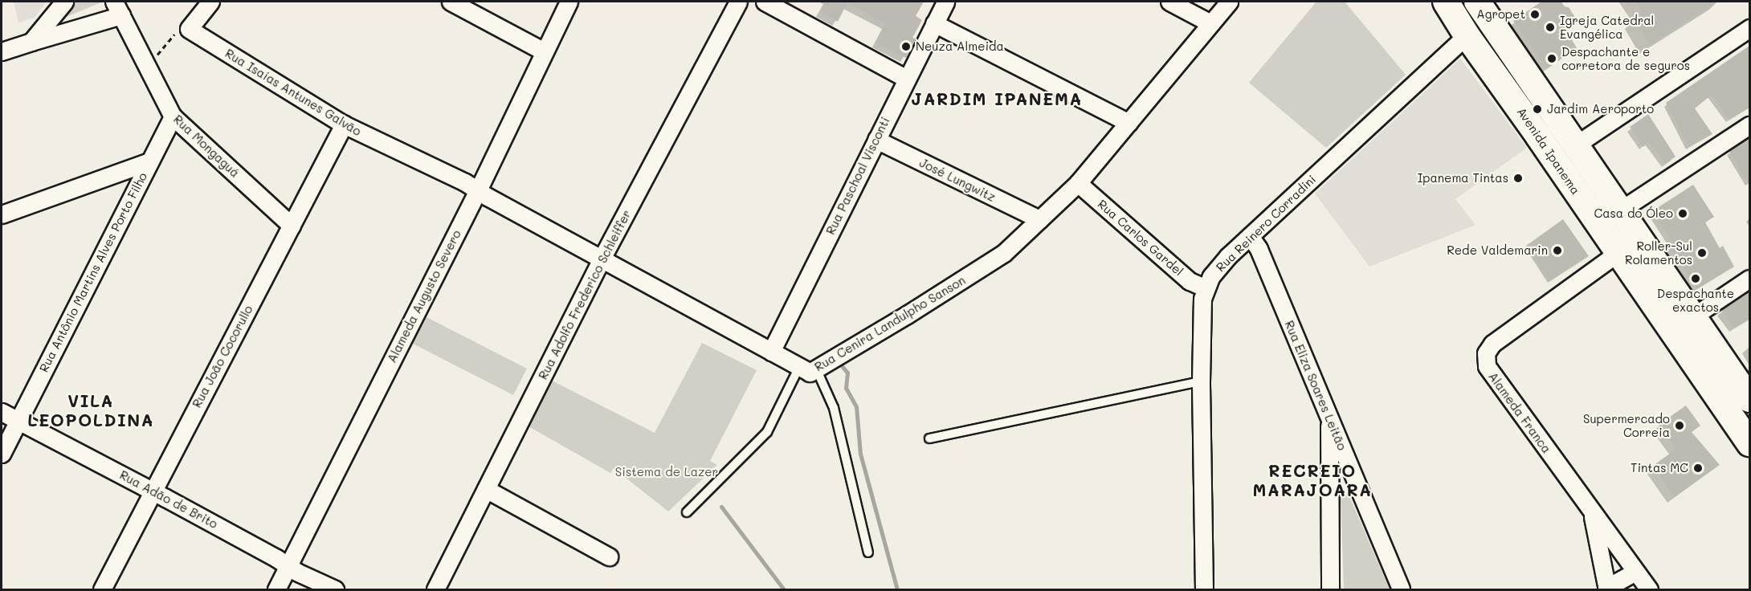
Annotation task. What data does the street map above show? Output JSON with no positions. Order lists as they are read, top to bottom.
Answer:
{
  "streets": {
    "main road": ["Avenida Ipanema"],
    "street": [
      "Rua Isaías Antunes Galvão",
      "Rua Mongaguá",
      "Rua Paschoal Visconti",
      "José Lungwitz",
      "Rua Reinero Corradini",
      "Rua Carlos Gardel",
      "Rua Antônio Martins Alves Porto Filho",
      "Rua Adolfo Frederico Schleiffer",
      "Alameda Augusto Severo",
      "Rua Cenira Landulpho Sanson",
      "Rua João Cocorullo",
      "Rua Eliza Soares Leitão",
      "Alameda Franca",
      "Rua Adão de Brito"
    ]
  },
  "crossings": [
    ["Rua Isaías Antunes Galvão", "Alameda Augusto Severo"],
    ["Rua Isaías Antunes Galvão", "Rua Cenira Landulpho Sanson"],
    ["Rua Isaías Antunes Galvão", "Rua João Cocorullo"],
    ["Rua Mongaguá", "Rua Antônio Martins Alves Porto Filho"],
    ["Rua Mongaguá", "Rua João Cocorullo"],
    ["Avenida Ipanema", "Rua Reinero Corradini"],
    ["Avenida Ipanema", "Alameda Franca"],
    ["Rua Paschoal Visconti", "José Lungwitz"],
    ["Rua Paschoal Visconti", "Rua Cenira Landulpho Sanson"],
    ["José Lungwitz", "Rua Cenira Landulpho Sanson"],
    ["Rua Reinero Corradini", "Rua Carlos Gardel"],
    ["Rua Reinero Corradini", "Rua Eliza Soares Leitão"],
    ["Rua Carlos Gardel", "Rua Cenira Landulpho Sanson"],
    ["Rua Antônio Martins Alves Porto Filho", "Rua Adão de Brito"],
    ["Rua Adolfo Frederico Schleiffer", "Rua Cenira Landulpho Sanson"],
    ["Alameda Augusto Severo", "Rua Cenira Landulpho Sanson"],
    ["Alameda Augusto Severo", "Rua Adão de Brito"],
    ["Rua João Cocorullo", "Rua Adão de Brito"]
  ],
  "districts": ["JARDIM IPANEMA", "VILA LEOPOLDINA", "RECREIO MARAJOARA"],
  "parks": ["Sistema de Lazer"],
  "places": [
    "Agropet",
    "Igreja Catedral Evangélica",
    "Neuza Almeida",
    "Despachante e corretora de seguros",
    "Jardim Aeroporto",
    "Ipanema Tintas",
    "Casa do Óleo",
    "Rede Valdemarin",
    "Roller-Sul Rolamentos",
    "Despachante exactos",
    "Supermercado Correia",
    "Tintas MC"
  ]
}
